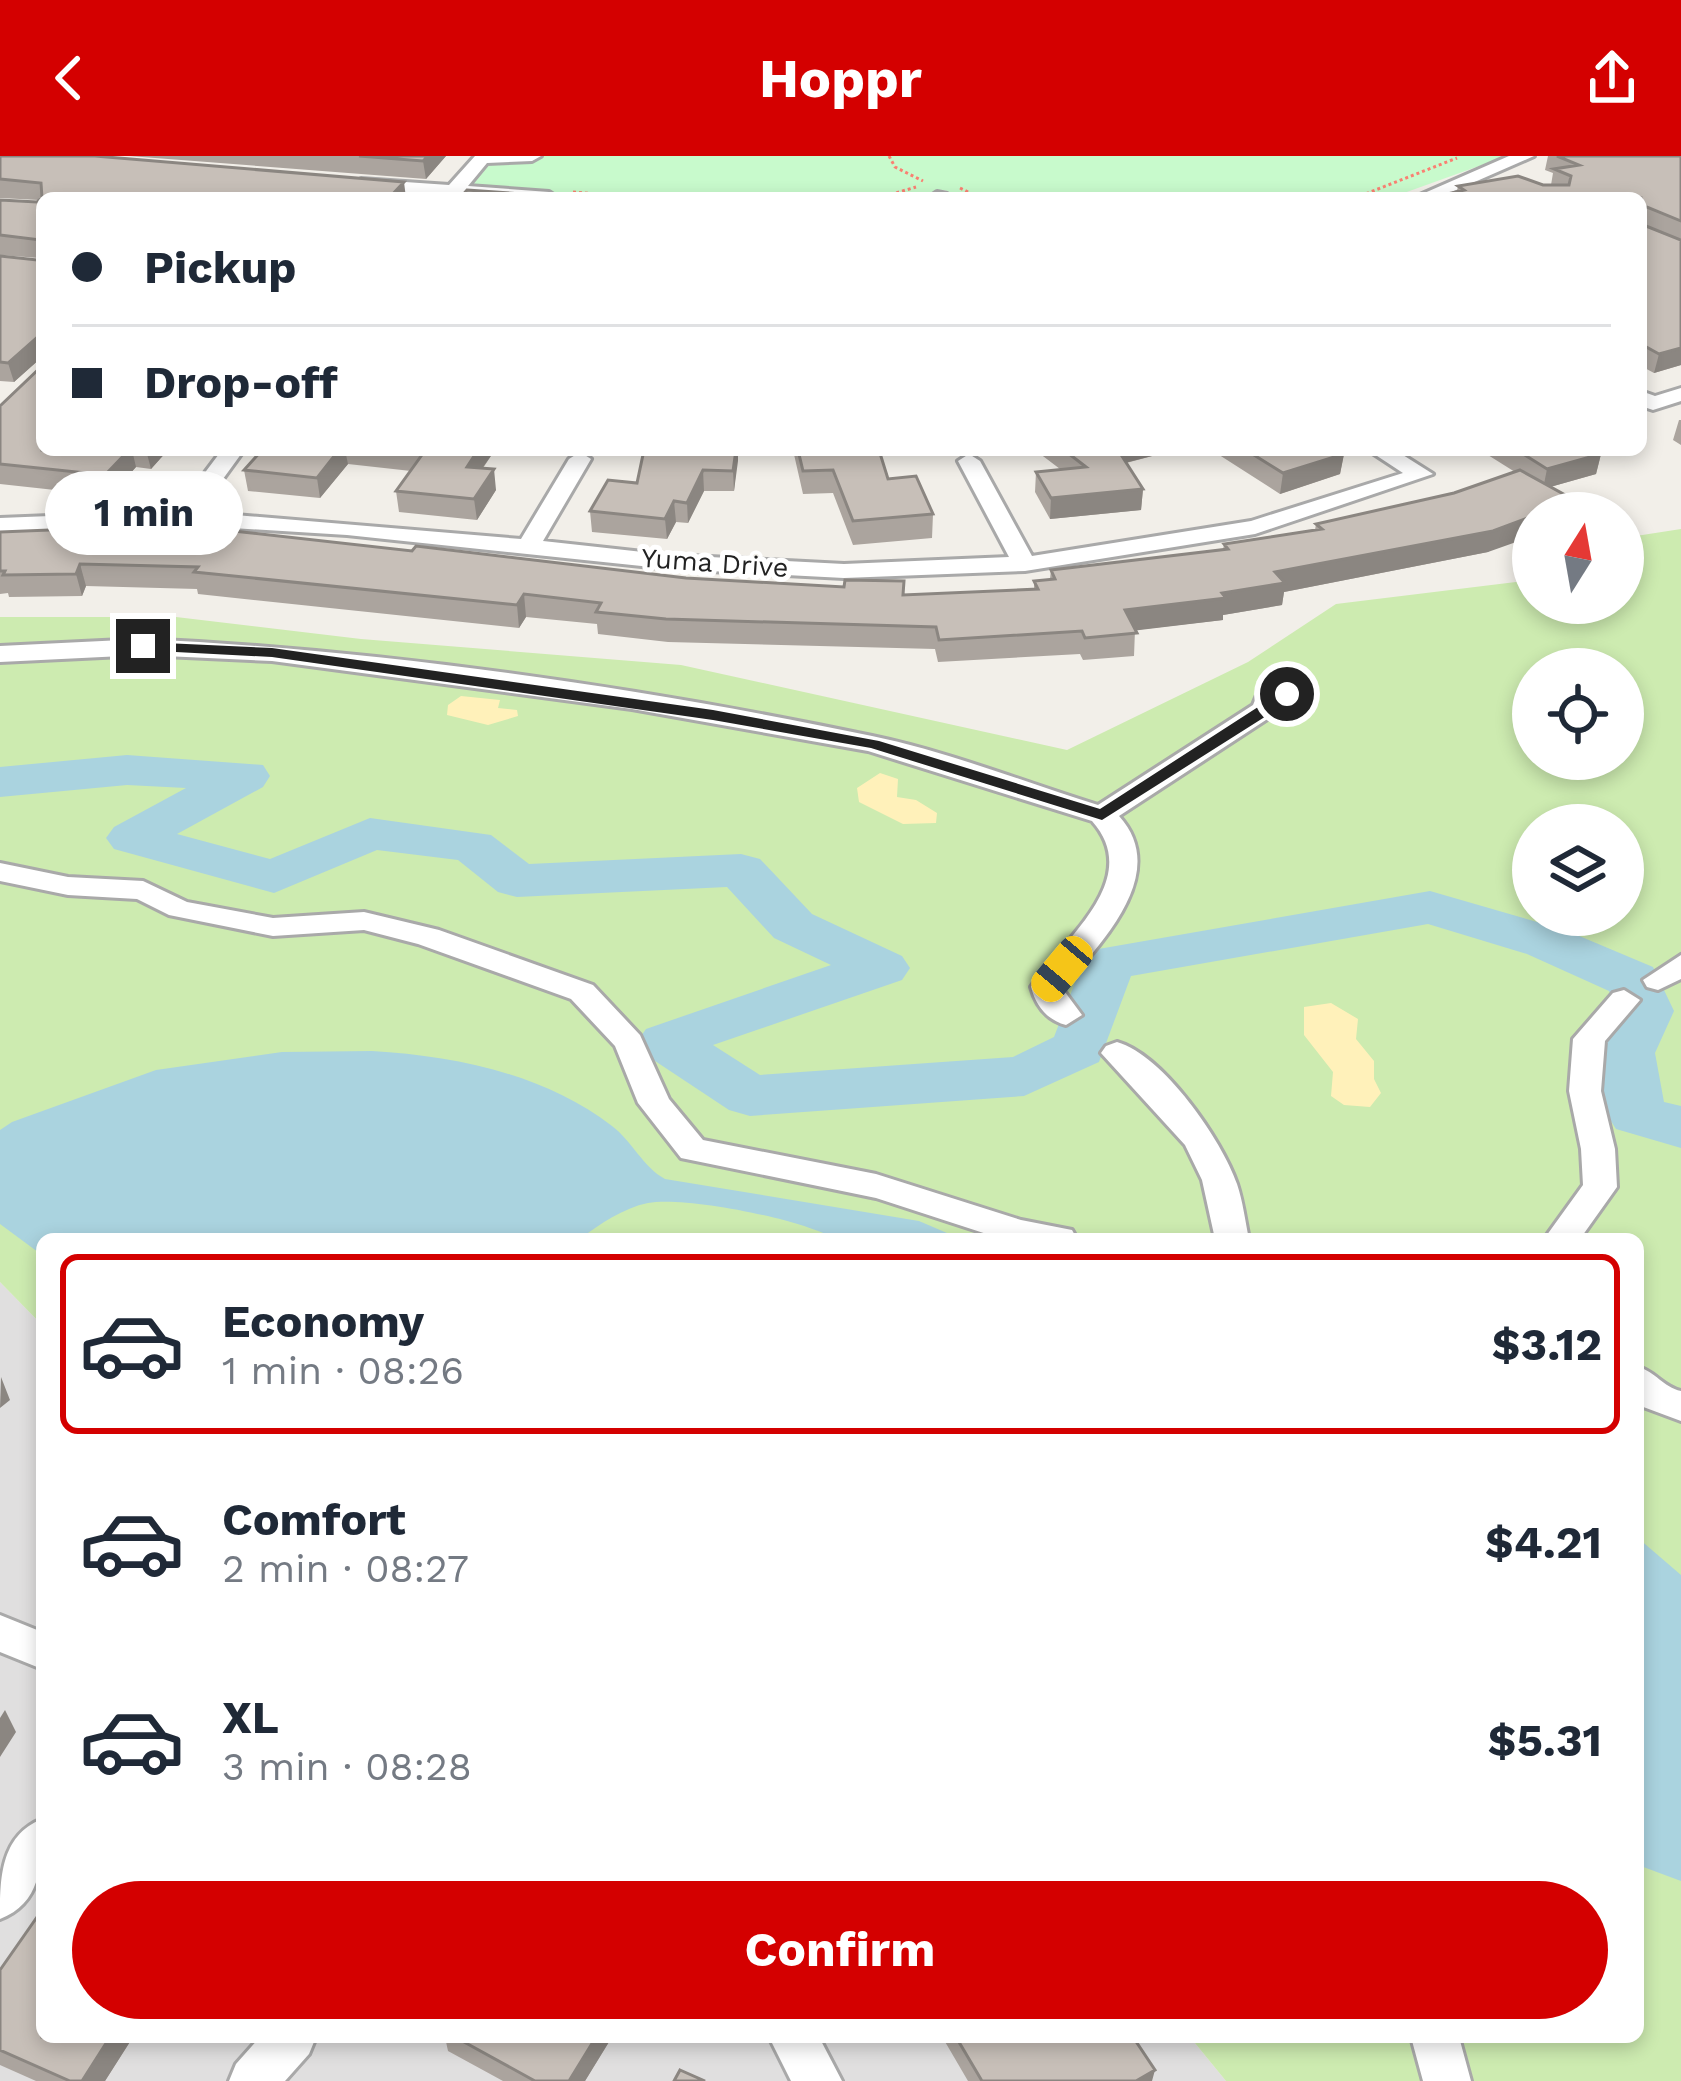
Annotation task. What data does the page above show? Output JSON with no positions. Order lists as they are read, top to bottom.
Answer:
{
  "streets": {
    "street": ["Yuma Drive"]
  },
  "north": "top",
  "page": {
    "header": "Hoppr",
    "banner": ["Pickup", "Drop-off"],
    "bubble": "1 min",
    "list": [
      {
        "name": "Economy",
        "note": "1 min · 08:26",
        "value": "$3.12"
      },
      {
        "name": "Comfort",
        "note": "2 min · 08:27",
        "value": "$4.21"
      },
      {
        "name": "XL",
        "note": "3 min · 08:28",
        "value": "$5.31"
      }
    ],
    "buttons": "Confirm"
  }
}
